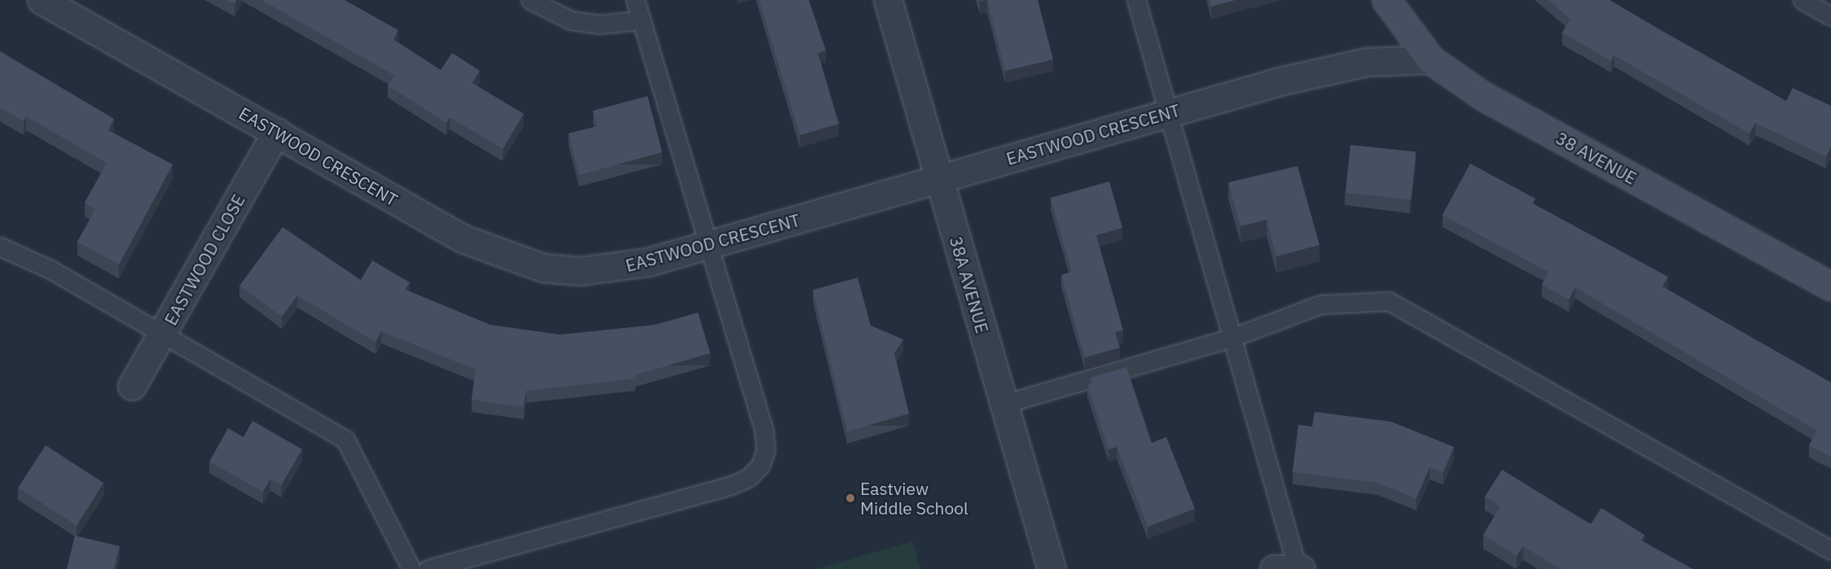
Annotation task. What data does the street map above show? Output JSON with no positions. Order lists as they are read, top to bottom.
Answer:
{
  "streets": {
    "street": [
      "EASTWOOD CRESCENT",
      "38 AVENUE",
      "EASTWOOD CLOSE",
      "38A AVENUE"
    ]
  },
  "crossings": [
    ["EASTWOOD CRESCENT", "38 AVENUE"],
    ["EASTWOOD CRESCENT", "EASTWOOD CLOSE"],
    ["EASTWOOD CRESCENT", "38A AVENUE"]
  ],
  "places": ["Eastview Middle School"]
}
